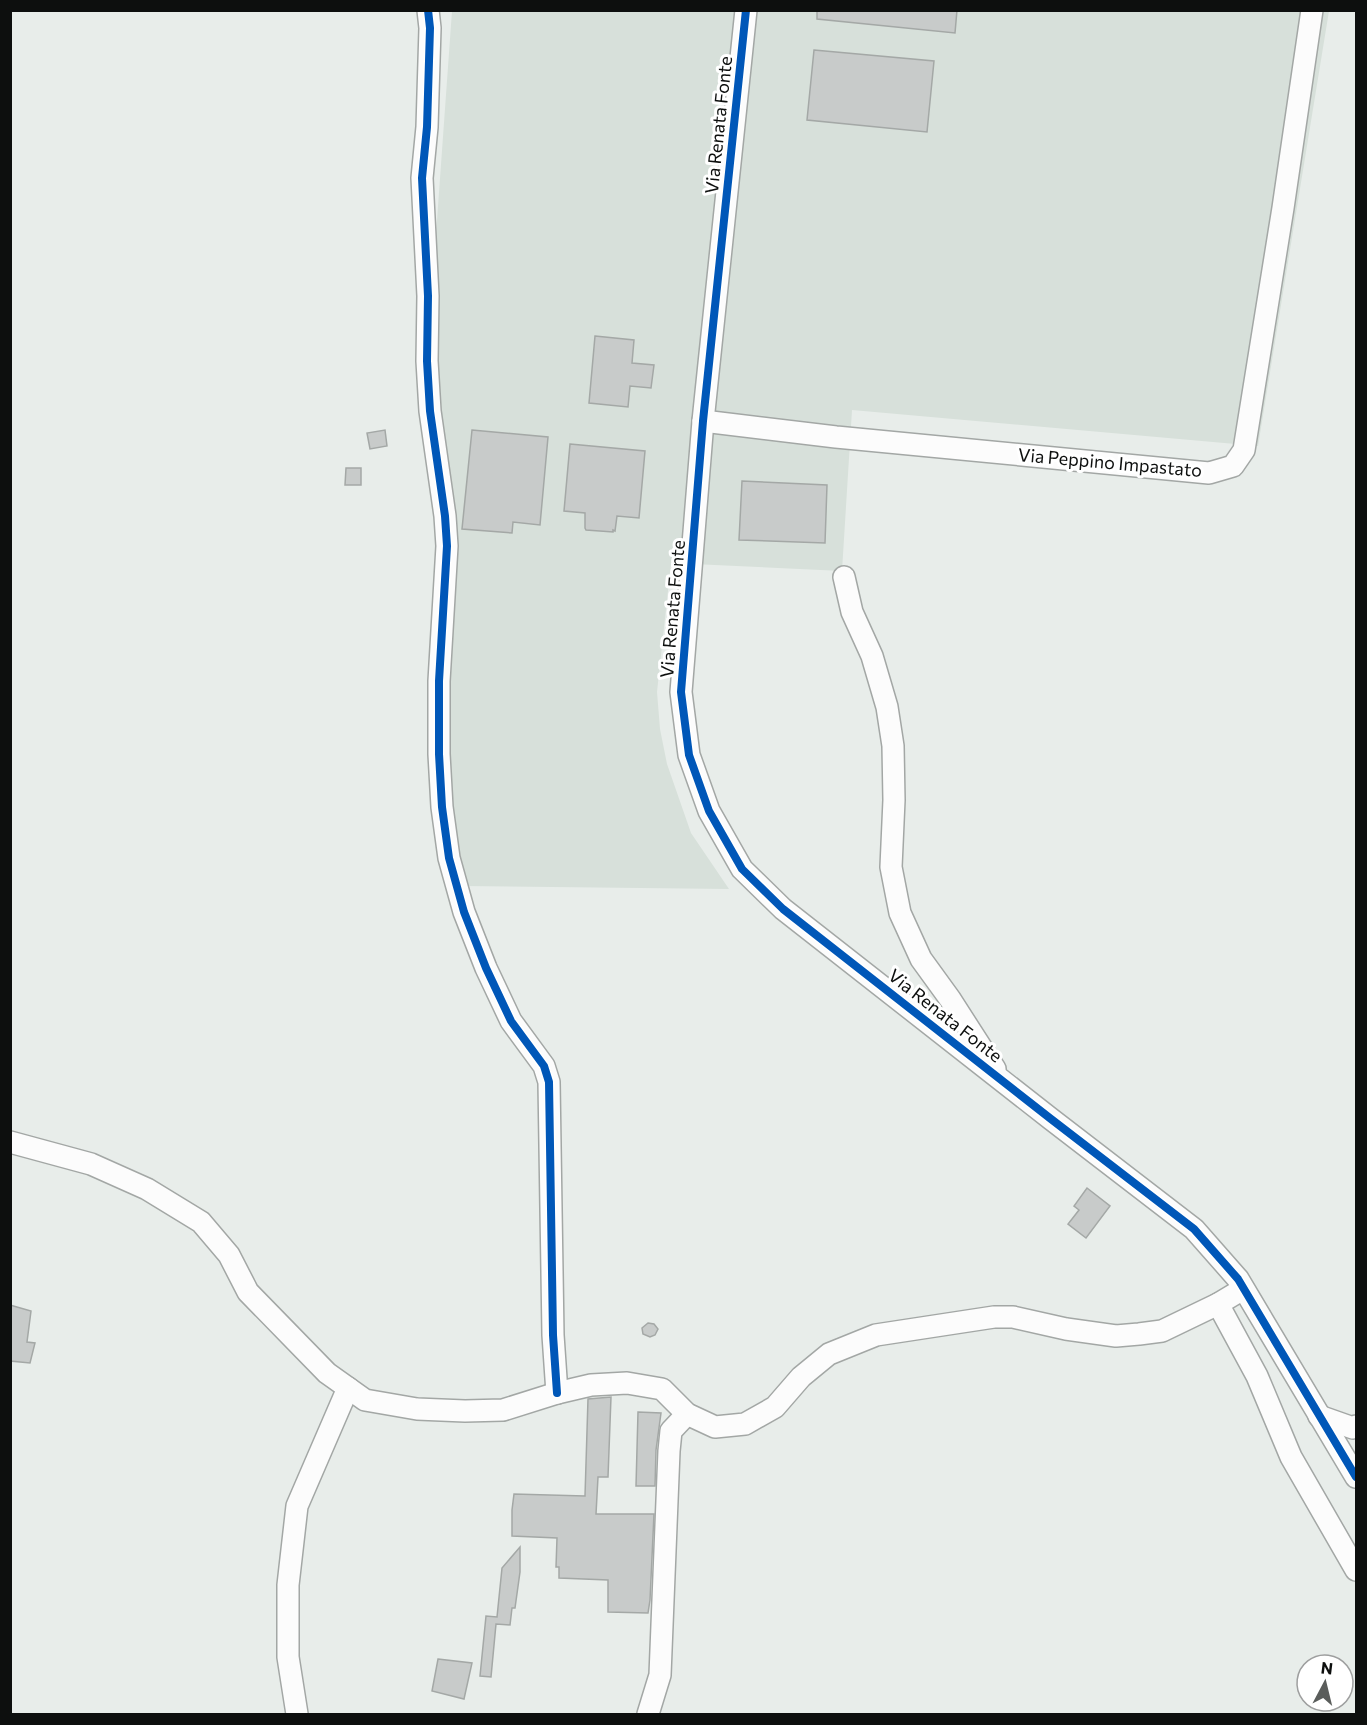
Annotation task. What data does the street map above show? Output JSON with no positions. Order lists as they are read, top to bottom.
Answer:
{
  "streets": {
    "street": ["Via Renata Fonte", "Via Peppino Impastato"]
  },
  "crossings": [
    ["Via Renata Fonte", "Via Peppino Impastato"]
  ],
  "north": "top"
}
